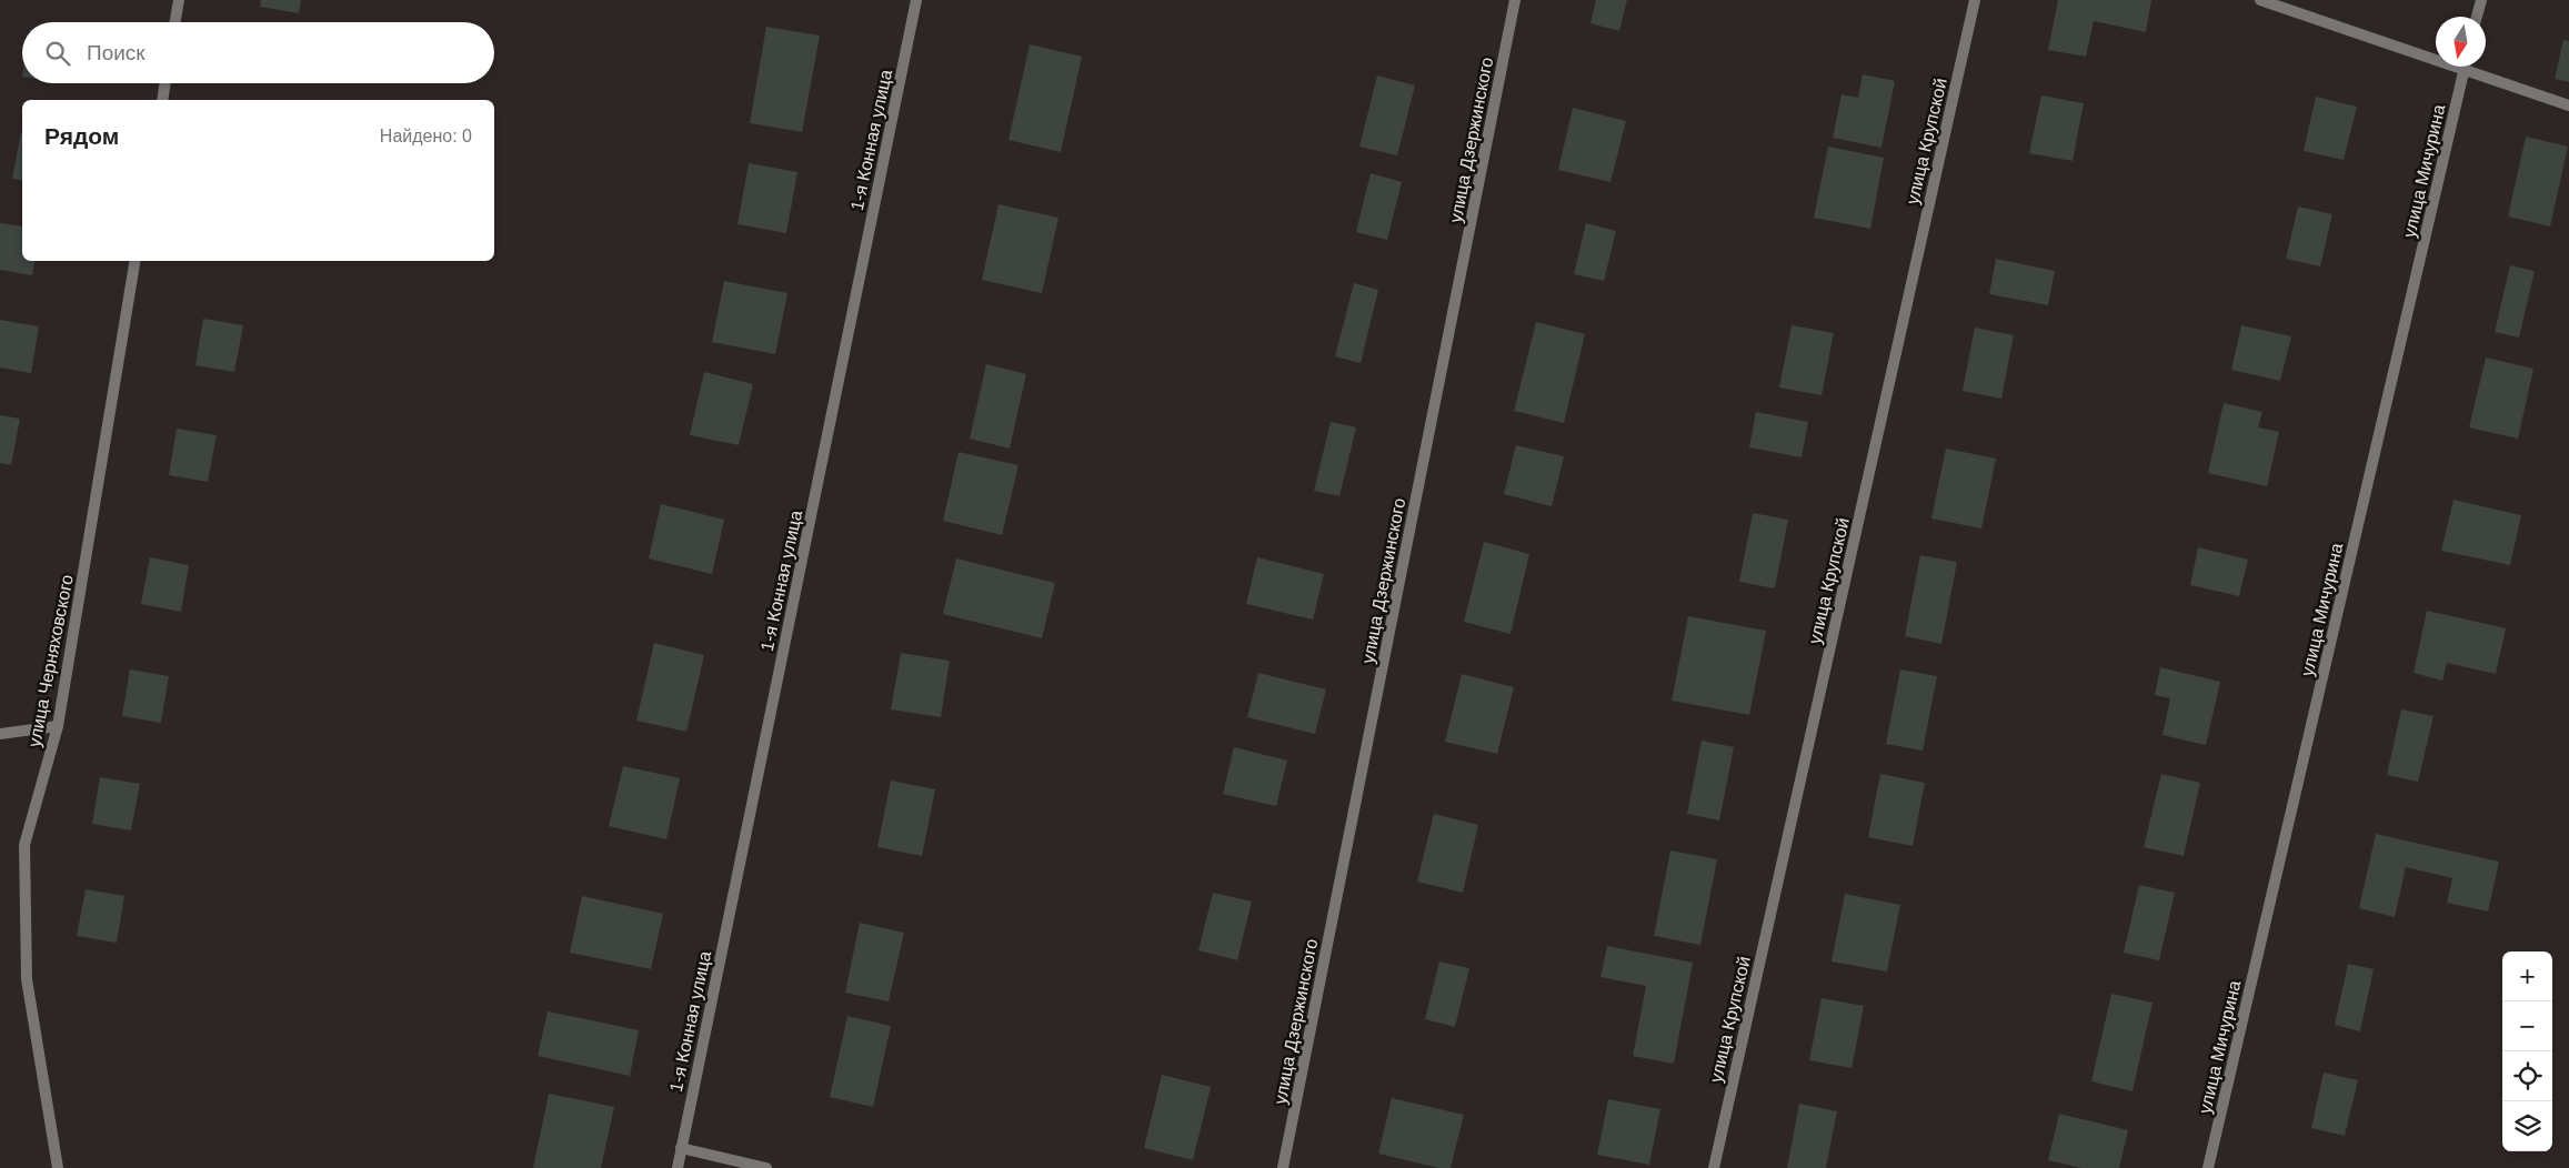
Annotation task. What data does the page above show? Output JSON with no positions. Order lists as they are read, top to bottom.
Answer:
{
  "streets": {
    "street": [
      "1-я Конная улица",
      "улица Дзержинского",
      "улица Крупской",
      "улица Мичурина",
      "улица Черняховского"
    ]
  },
  "north": "bottom",
  "page": {
    "search": "Поиск",
    "heading": ["Рядом", "Найдено: 0"],
    "map_buttons": ["+", "−"]
  }
}
